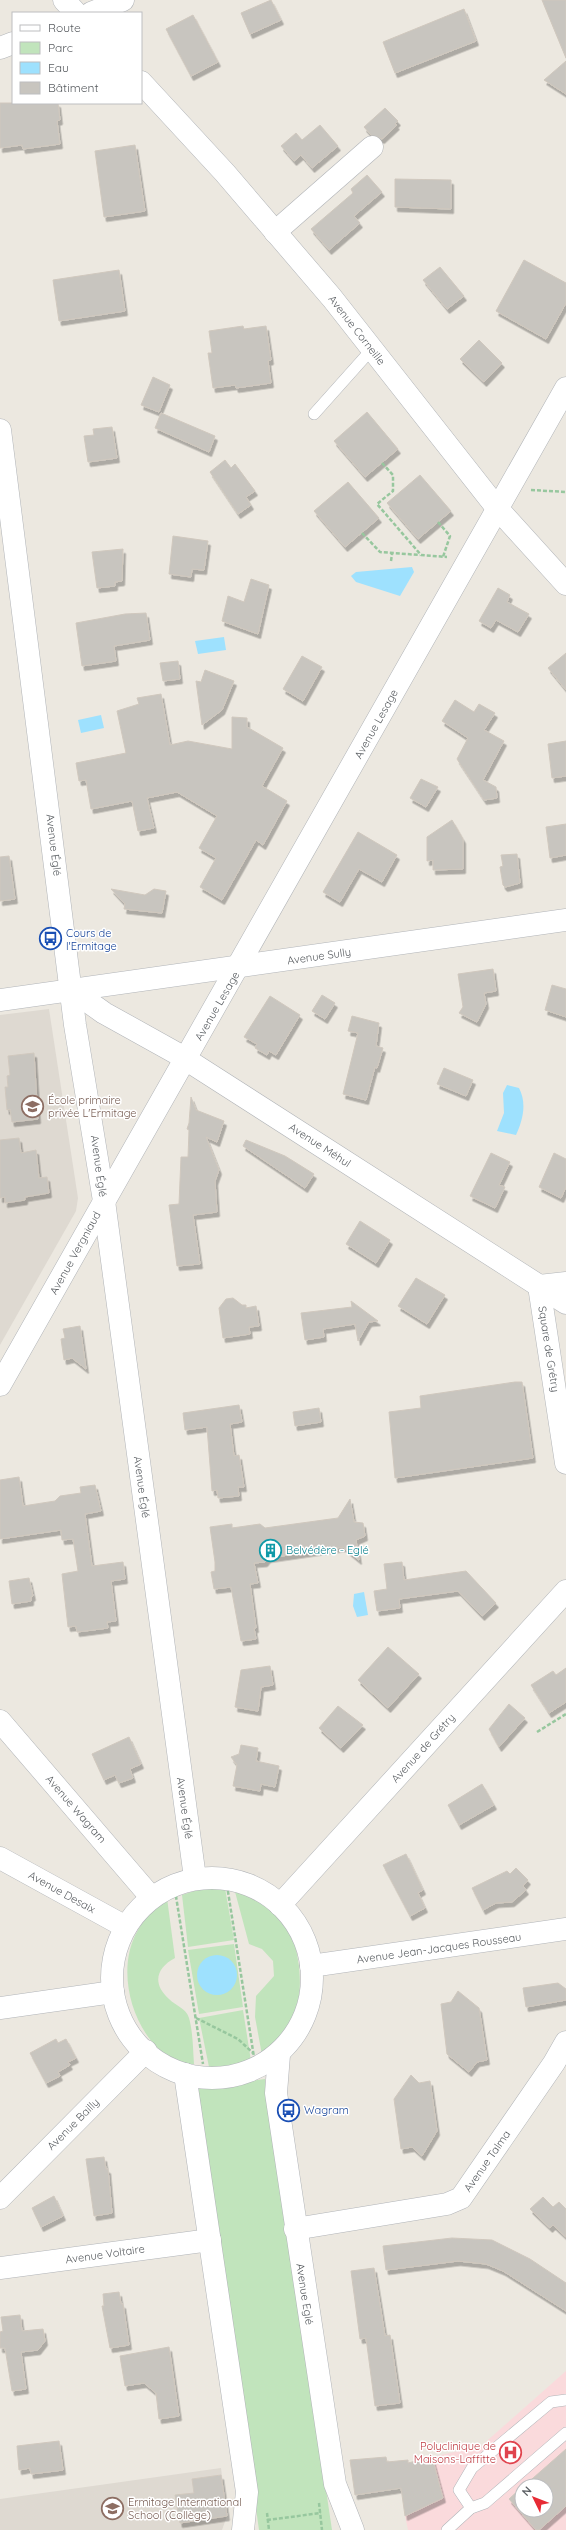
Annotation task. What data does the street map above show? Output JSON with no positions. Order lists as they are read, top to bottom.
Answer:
{
  "streets": {
    "street": [
      "Avenue Corneille",
      "Avenue Lesage",
      "Avenue Églé",
      "Avenue Sully",
      "Avenue Méhul",
      "Avenue Vergniaud",
      "Square de Grétry",
      "Avenue de Grétry",
      "Avenue Wagram",
      "Avenue Desaix",
      "Avenue Jean-Jacques Rousseau",
      "Avenue Bailly",
      "Avenue Talma",
      "Avenue Voltaire",
      "Avenue Eglé"
    ]
  },
  "crossings": [
    ["Avenue Corneille", "Avenue Lesage"],
    ["Avenue Lesage", "Avenue Sully"],
    ["Avenue Lesage", "Avenue Méhul"],
    ["Avenue Lesage", "Avenue Vergniaud"],
    ["Avenue Églé", "Avenue Sully"],
    ["Avenue Églé", "Avenue Méhul"],
    ["Avenue Églé", "Avenue Vergniaud"],
    ["Avenue Sully", "Avenue Méhul"],
    ["Avenue Méhul", "Avenue Vergniaud"],
    ["Avenue Méhul", "Square de Grétry"],
    ["Avenue Talma", "Avenue Eglé"]
  ],
  "places": {
    "bus stop": ["Cours de l'Ermitage", "Wagram"],
    "school or university": ["École primaire privée L'Ermitage", "Ermitage International School (Collège)"],
    "building": ["Belvédère - Eglé"],
    "hospital": ["Polyclinique de Maisons-Laffitte"]
  },
  "legend": [
    "Route",
    "Parc",
    "Eau",
    "Bâtiment"
  ],
  "north": "top left"
}
